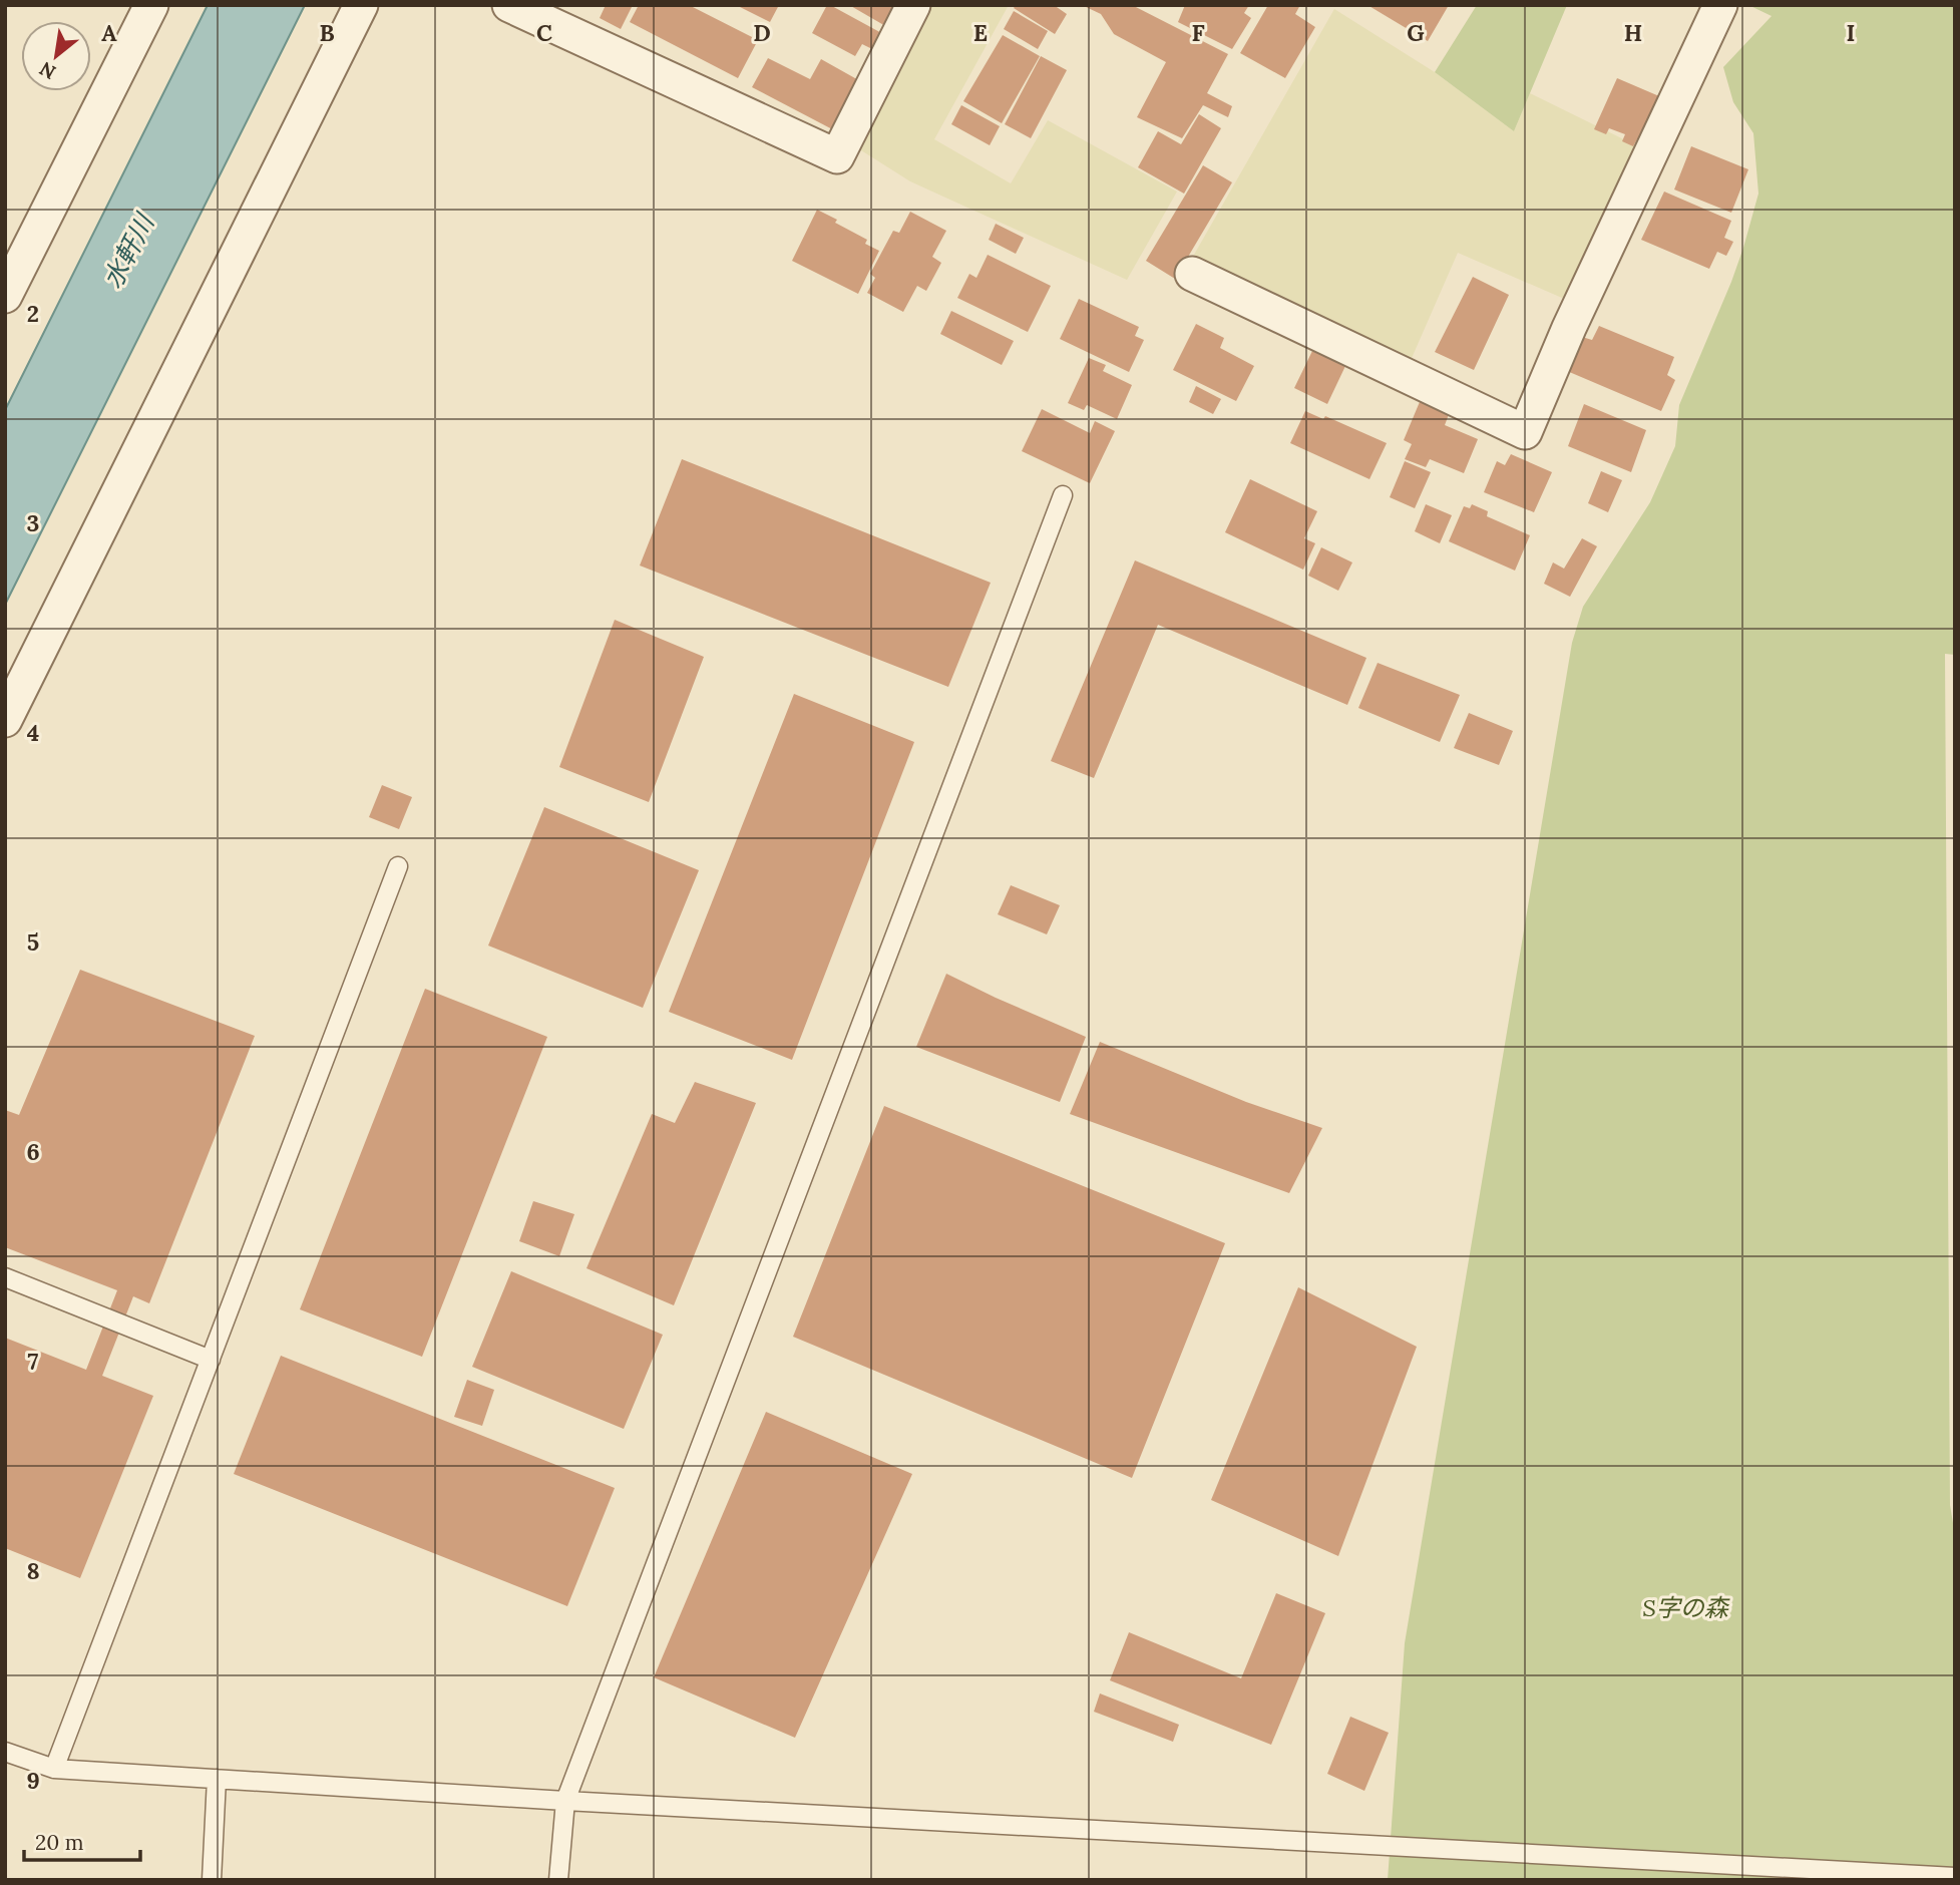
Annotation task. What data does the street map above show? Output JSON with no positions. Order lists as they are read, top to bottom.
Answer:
{
  "water": ["水軒川"],
  "parks": ["S字の森"],
  "scale_bar": "20 m",
  "north": "bottom left",
  "grid": {
    "columns": [
      "A",
      "B",
      "C",
      "D",
      "E",
      "F",
      "G",
      "H",
      "I"
    ],
    "rows": [
      "2",
      "3",
      "4",
      "5",
      "6",
      "7",
      "8",
      "9"
    ]
  }
}
